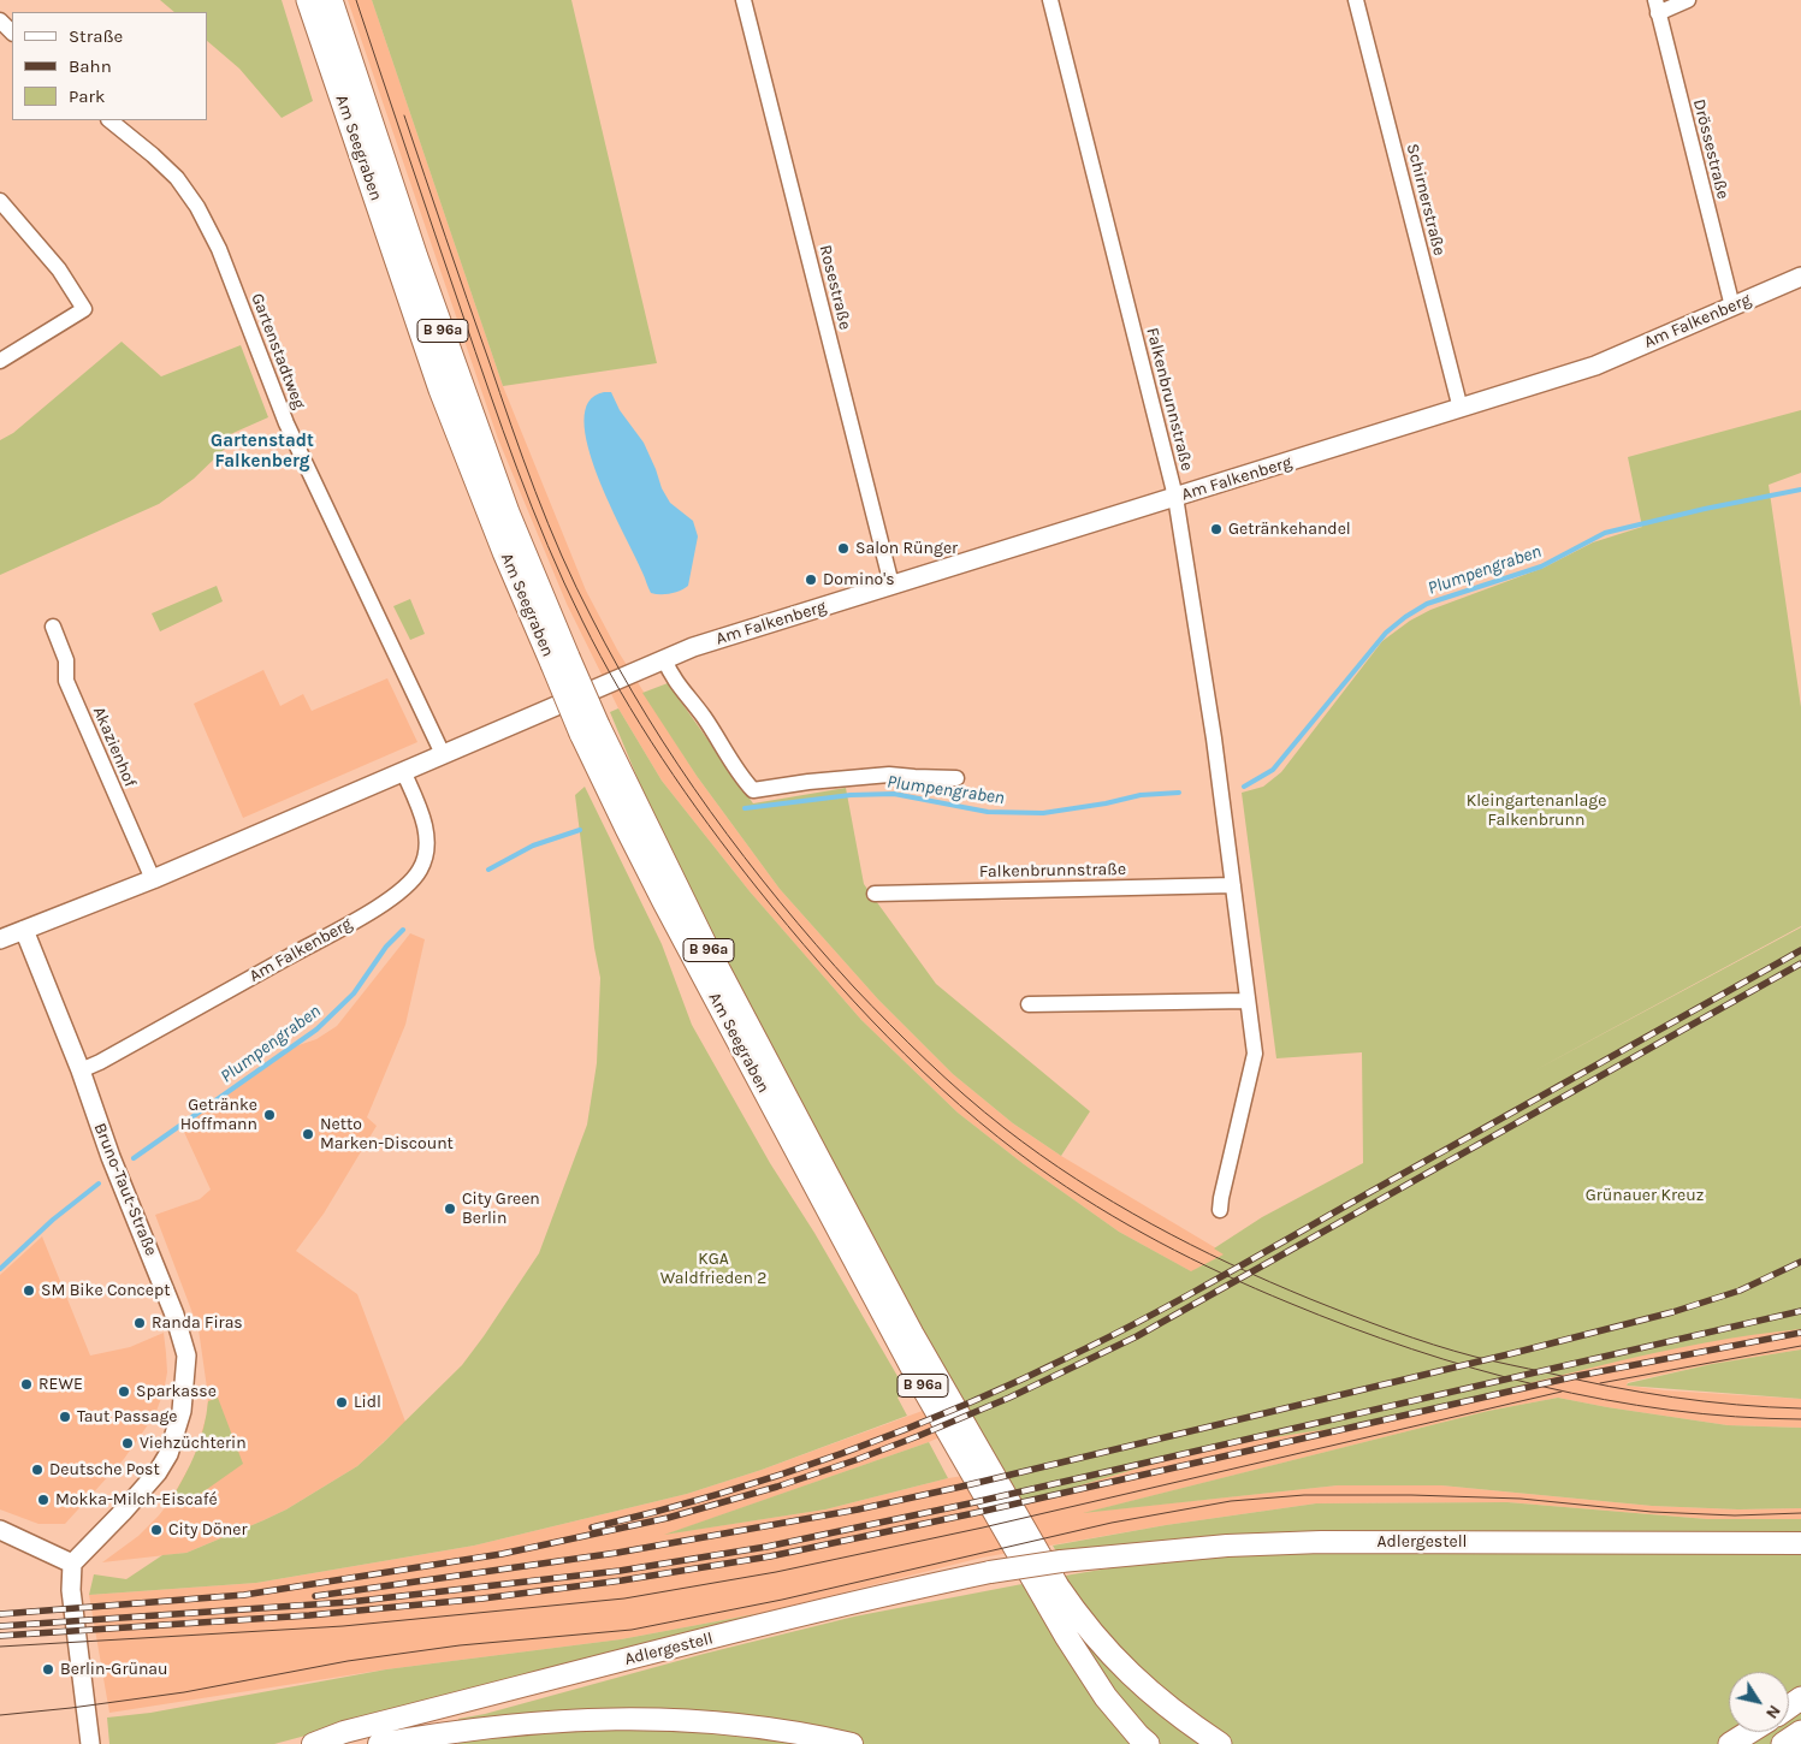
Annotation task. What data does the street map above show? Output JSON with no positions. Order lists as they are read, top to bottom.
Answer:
{
  "streets": {
    "main road": ["Am Seegraben", "B 96a", "Adlergestell"],
    "street": [
      "Drössestraße",
      "Schirnerstraße",
      "Rosestraße",
      "Am Falkenberg",
      "Gartenstadtweg",
      "Falkenbrunnstraße",
      "Akazienhof",
      "Bruno-Taut-Straße"
    ]
  },
  "crossings": [
    ["Am Seegraben", "B 96a"],
    ["Drössestraße", "Am Falkenberg"],
    ["Schirnerstraße", "Am Falkenberg"],
    ["Rosestraße", "Am Falkenberg"],
    ["Am Falkenberg", "Gartenstadtweg"],
    ["Am Falkenberg", "Falkenbrunnstraße"],
    ["Am Falkenberg", "Akazienhof"],
    ["Am Falkenberg", "Bruno-Taut-Straße"]
  ],
  "districts": ["Gartenstadt Falkenberg"],
  "water": ["Plumpengraben"],
  "parks": ["Kleingartenanlage Falkenbrunn", "Grünauer Kreuz", "KGA Waldfrieden 2"],
  "places": [
    "Getränkehandel",
    "Salon Rünger",
    "Domino's",
    "Getränke Hoffmann",
    "Netto Marken-Discount",
    "City Green Berlin",
    "SM Bike Concept",
    "Randa Firas",
    "REWE",
    "Sparkasse",
    "Lidl",
    "Taut Passage",
    "Viehzüchterin",
    "Deutsche Post",
    "Mokka-Milch-Eiscafé",
    "City Döner",
    "Berlin-Grünau"
  ],
  "legend": ["Straße", "Bahn", "Park"],
  "north": "bottom right"
}
